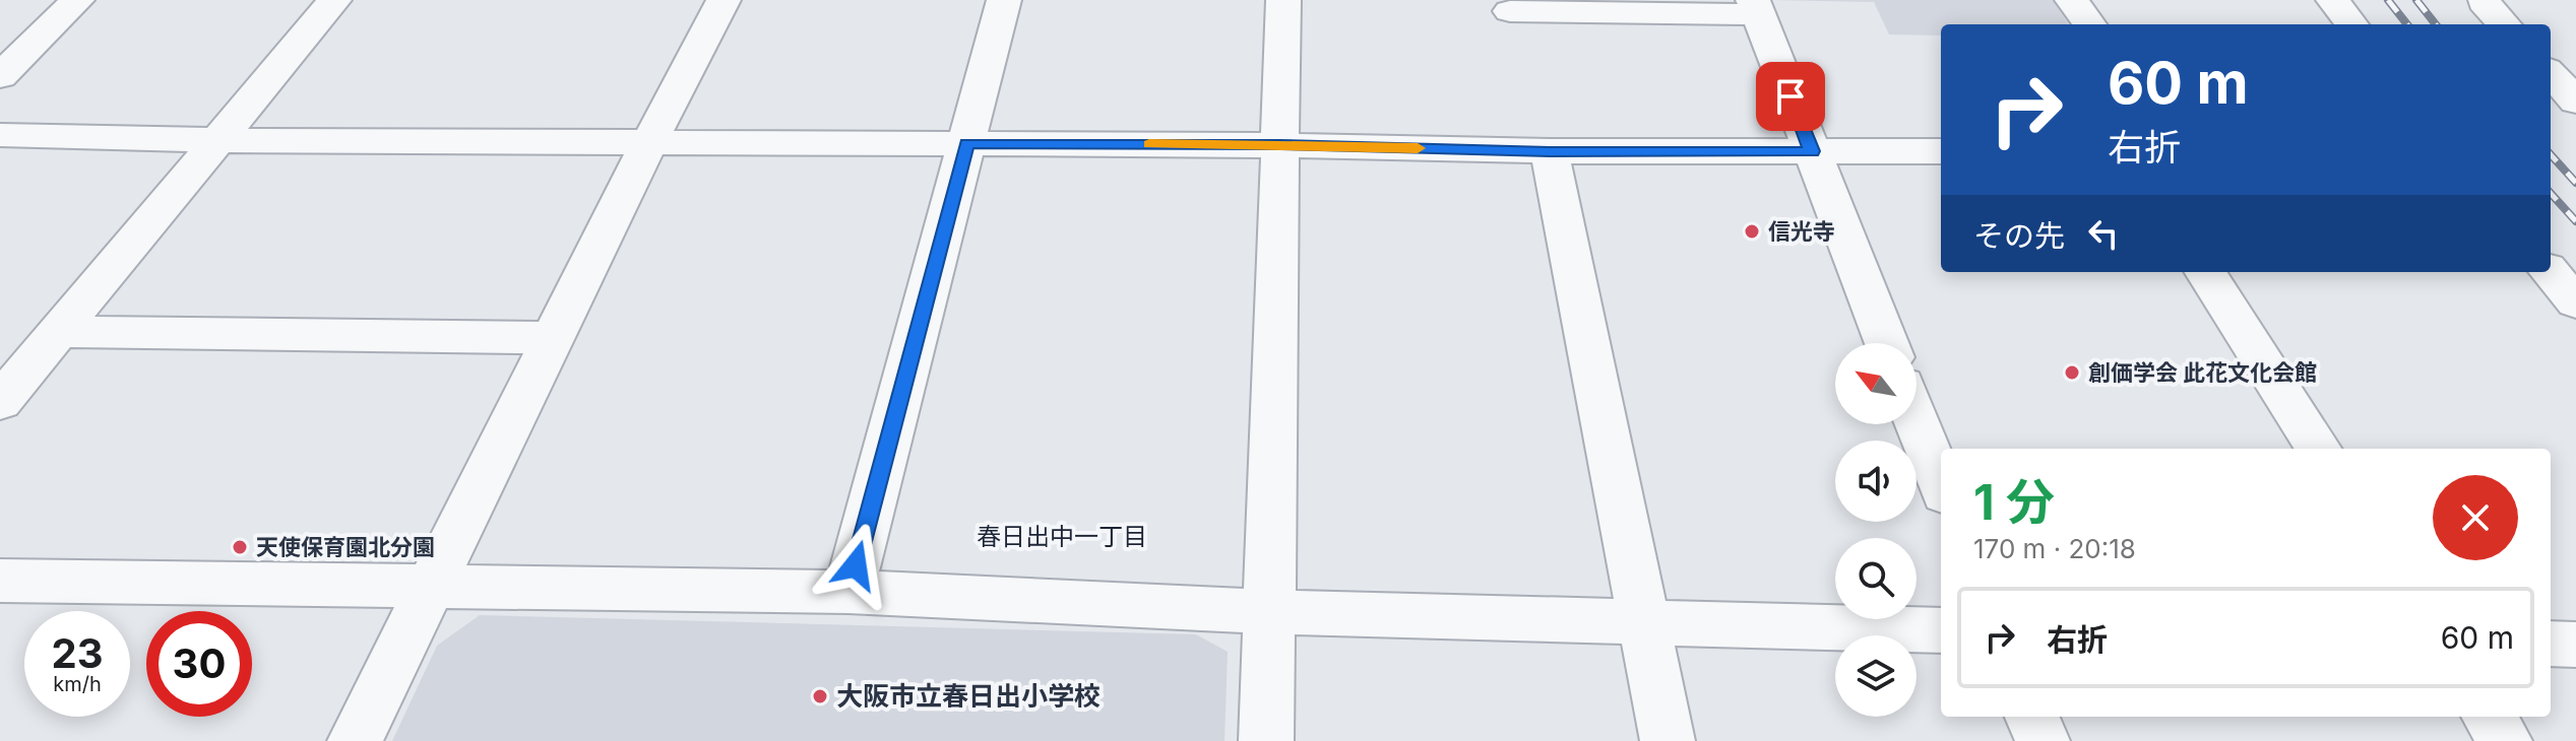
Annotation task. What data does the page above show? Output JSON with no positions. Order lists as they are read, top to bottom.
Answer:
{
  "districts": ["春日出中一丁目"],
  "places": [
    "信光寺",
    "創価学会 此花文化会館",
    "天使保育園北分園",
    "大阪市立春日出小学校"
  ],
  "north": "top left",
  "page": {
    "turn": ["60 m", "右折"],
    "then": "その先",
    "heading": ["1 分", "170 m · 20:18"],
    "list": [
      {
        "name": "右折",
        "value": "60 m"
      }
    ],
    "speed": "23 km/h",
    "limit": "30"
  }
}
